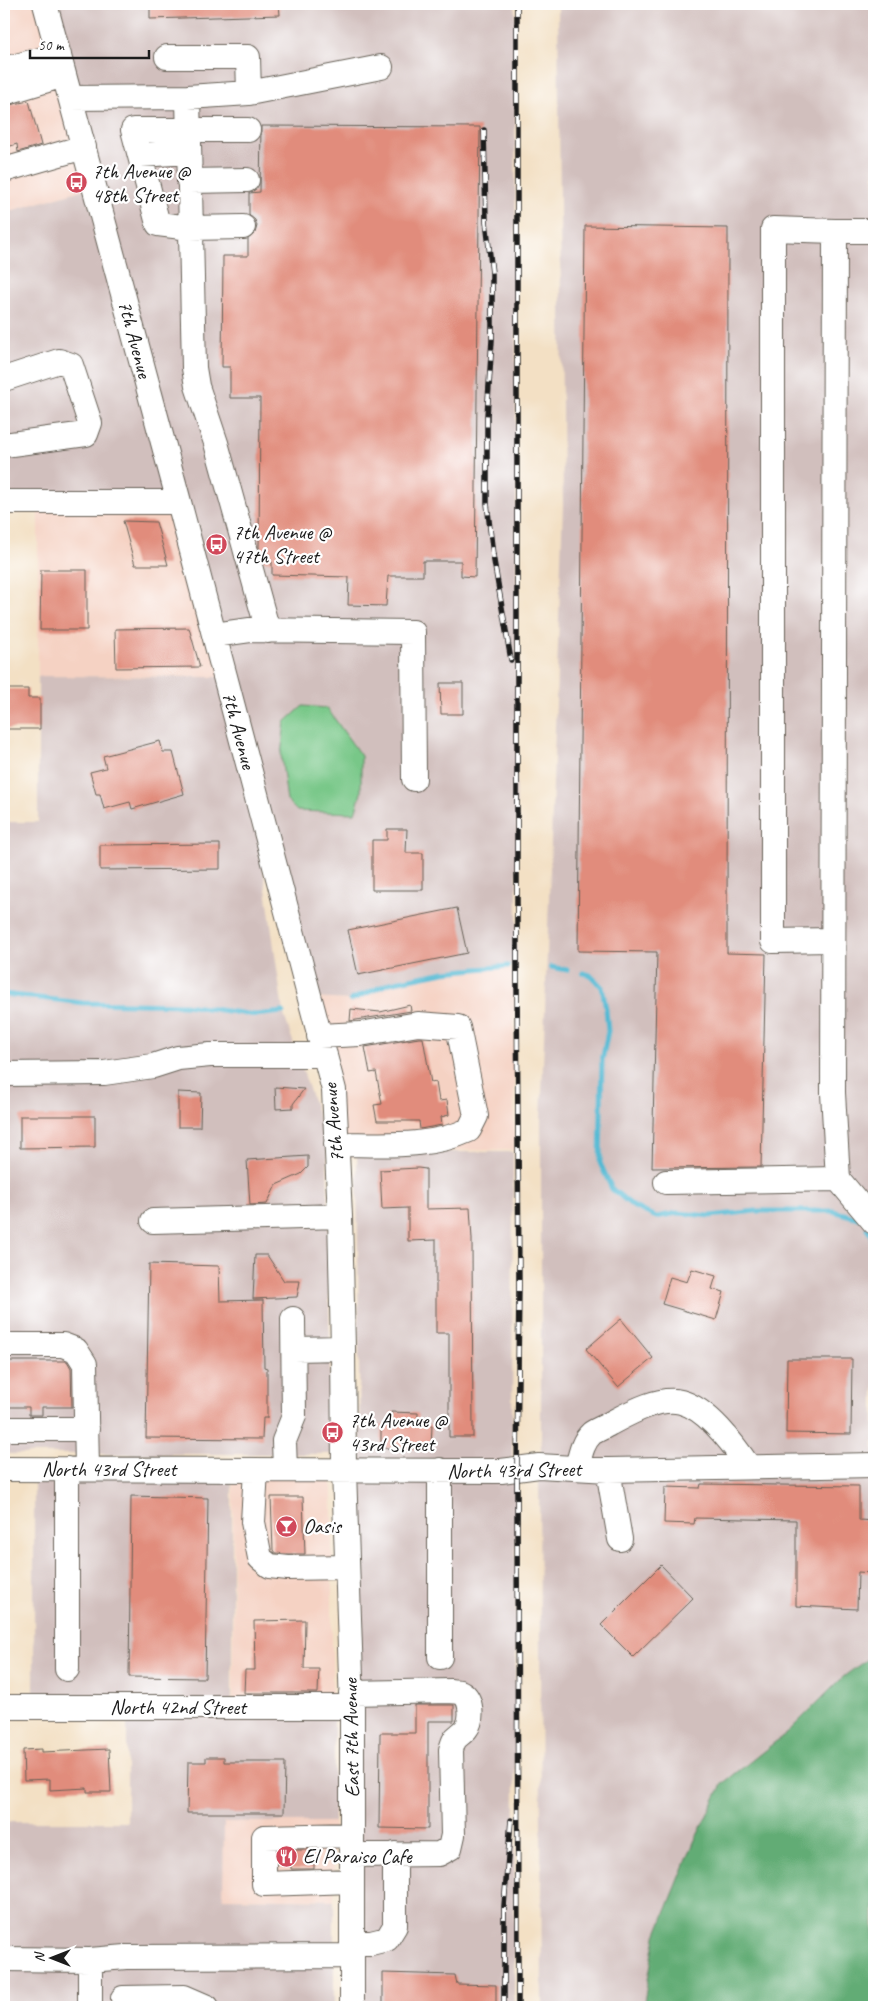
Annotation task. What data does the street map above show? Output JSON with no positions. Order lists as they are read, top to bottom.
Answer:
{
  "streets": {
    "street": [
      "7th Avenue",
      "North 43rd Street",
      "North 42nd Street",
      "East 7th Avenue"
    ]
  },
  "crossings": [
    ["7th Avenue", "North 43rd Street"],
    ["7th Avenue", "East 7th Avenue"],
    ["North 43rd Street", "East 7th Avenue"],
    ["North 42nd Street", "East 7th Avenue"]
  ],
  "places": {
    "bus stop": ["7th Avenue @ 48th Street", "7th Avenue @ 47th Street", "7th Avenue @ 43rd Street"],
    "bar": ["Oasis"],
    "restaurant": ["El Paraiso Cafe"]
  },
  "scale_bar": "50 m",
  "north": "left"
}
